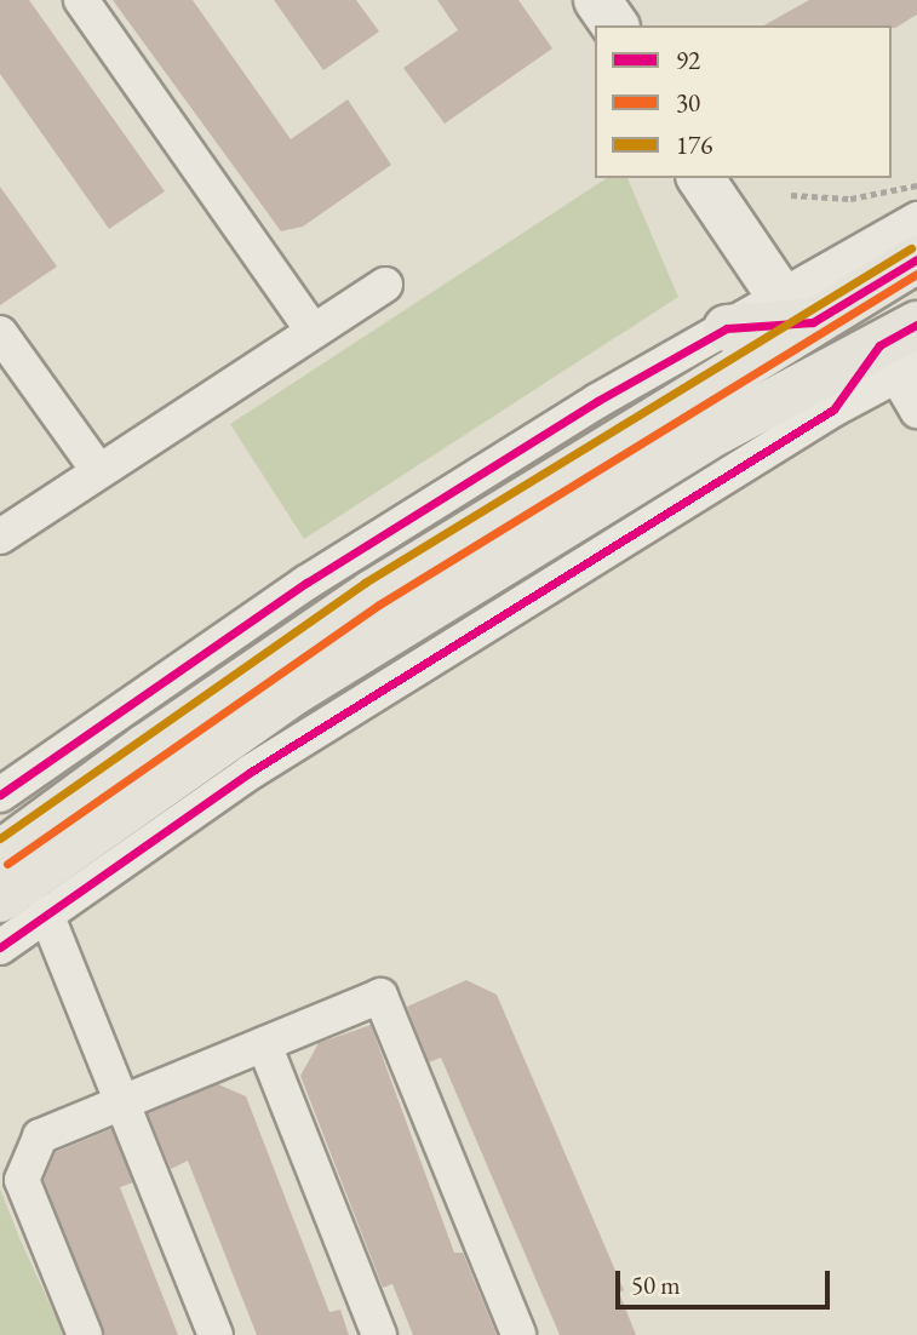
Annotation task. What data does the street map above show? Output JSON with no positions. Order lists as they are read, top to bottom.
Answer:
{
  "lines": ["transit line 176", "transit line 92", "transit line 30"],
  "legend": ["92", "30", "176"],
  "scale_bar": "50 m"
}
